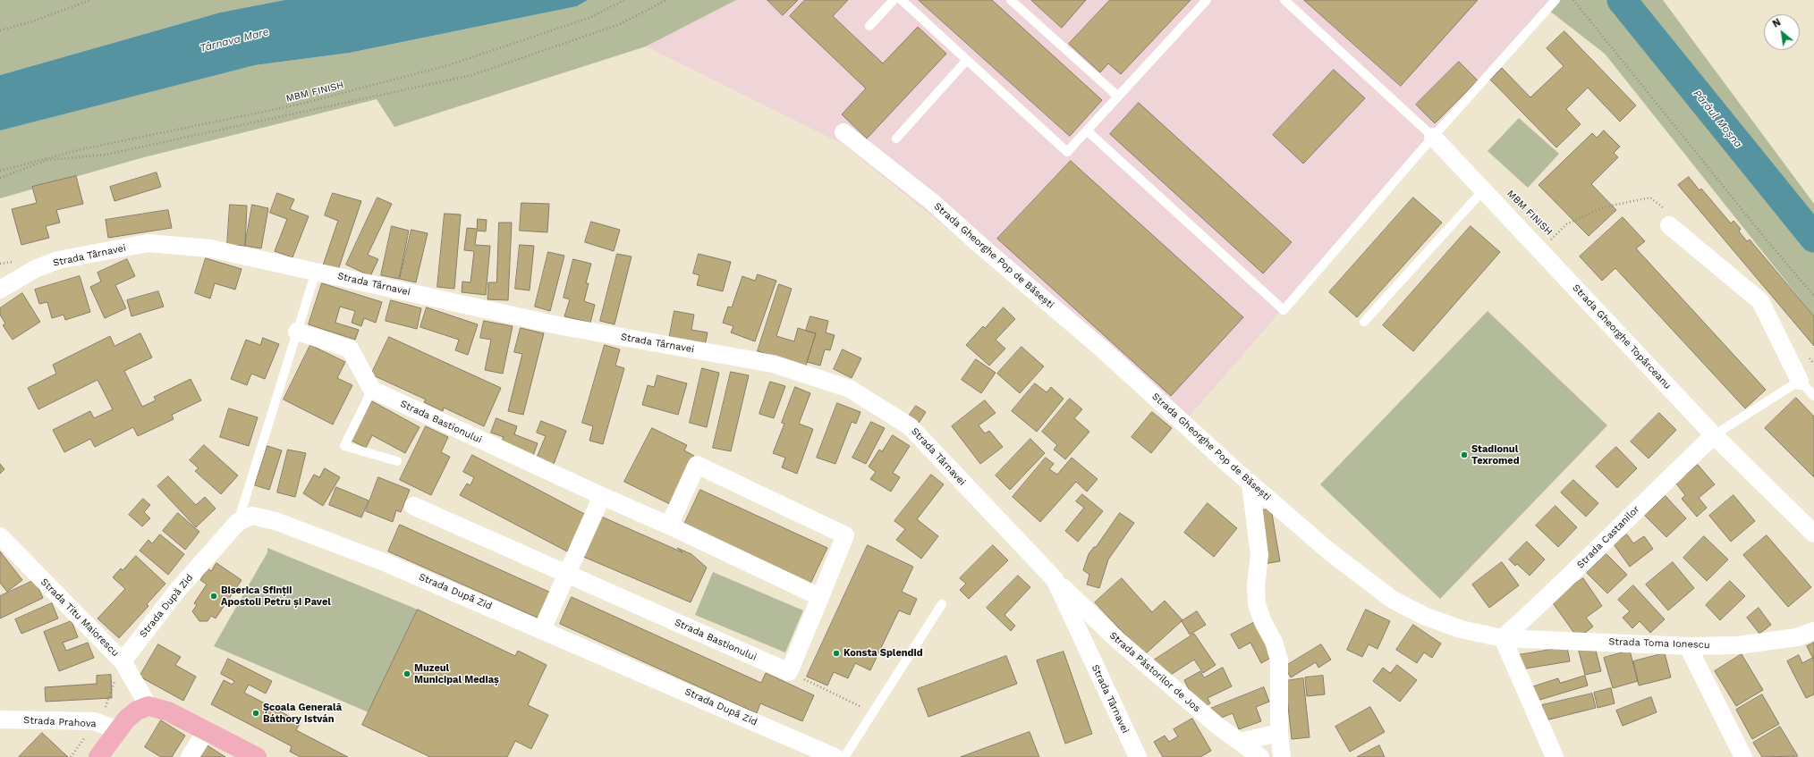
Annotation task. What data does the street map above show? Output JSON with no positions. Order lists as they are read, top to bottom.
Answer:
{
  "streets": {
    "street": [
      "Strada Târnavei",
      "Strada Gheorghe Pop de Băsești",
      "Strada Gheorghe Topârceanu",
      "Strada Bastionului",
      "Strada Castanilor",
      "Strada După Zid",
      "Strada Titu Maiorescu",
      "Strada Toma Ionescu",
      "Strada Păstorilor de Jos",
      "Strada Prahova"
    ],
    "path": ["MBM FINISH"]
  },
  "crossings": [
    ["Strada Târnavei", "Strada Păstorilor de Jos"],
    ["Strada Gheorghe Pop de Băsești", "Strada Castanilor"],
    ["Strada Gheorghe Pop de Băsești", "Strada Toma Ionescu"],
    ["Strada Gheorghe Topârceanu", "Strada Castanilor"],
    ["Strada Castanilor", "Strada Toma Ionescu"],
    ["Strada După Zid", "Strada Titu Maiorescu"]
  ],
  "water": ["Târnava Mare", "Pârâul Moșna"],
  "places": [
    "Stadionul Texromed",
    "Biserica Sfinții Apostoli Petru și Pavel",
    "Konsta Splendid",
    "Muzeul Municipal Mediaș",
    "Școala Generală Báthory István"
  ],
  "north": "top left"
}
